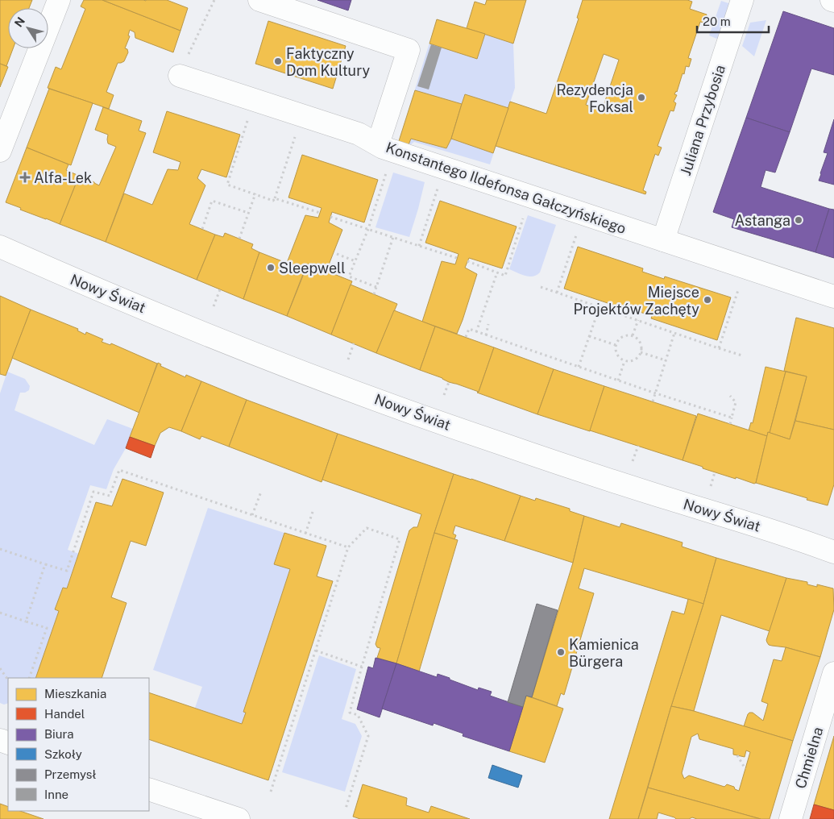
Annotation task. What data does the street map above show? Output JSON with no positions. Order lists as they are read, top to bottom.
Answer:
{
  "streets": {
    "street": [
      "Juliana Przybosia",
      "Konstantego Ildefonsa Gałczyńskiego",
      "Nowy Świat",
      "Chmielna"
    ]
  },
  "crossings": [
    ["Juliana Przybosia", "Konstantego Ildefonsa Gałczyńskiego"]
  ],
  "places": {
    "other": [
      "Faktyczny Dom Kultury",
      "Rezydencja Foksal",
      "Astanga",
      "Sleepwell",
      "Miejsce Projektów Zachęty",
      "Kamienica Bürgera"
    ],
    "health": ["Alfa-Lek"]
  },
  "legend": [
    "Mieszkania",
    "Handel",
    "Biura",
    "Szkoły",
    "Przemysł",
    "Inne"
  ],
  "scale_bar": "20 m",
  "north": "top left"
}
